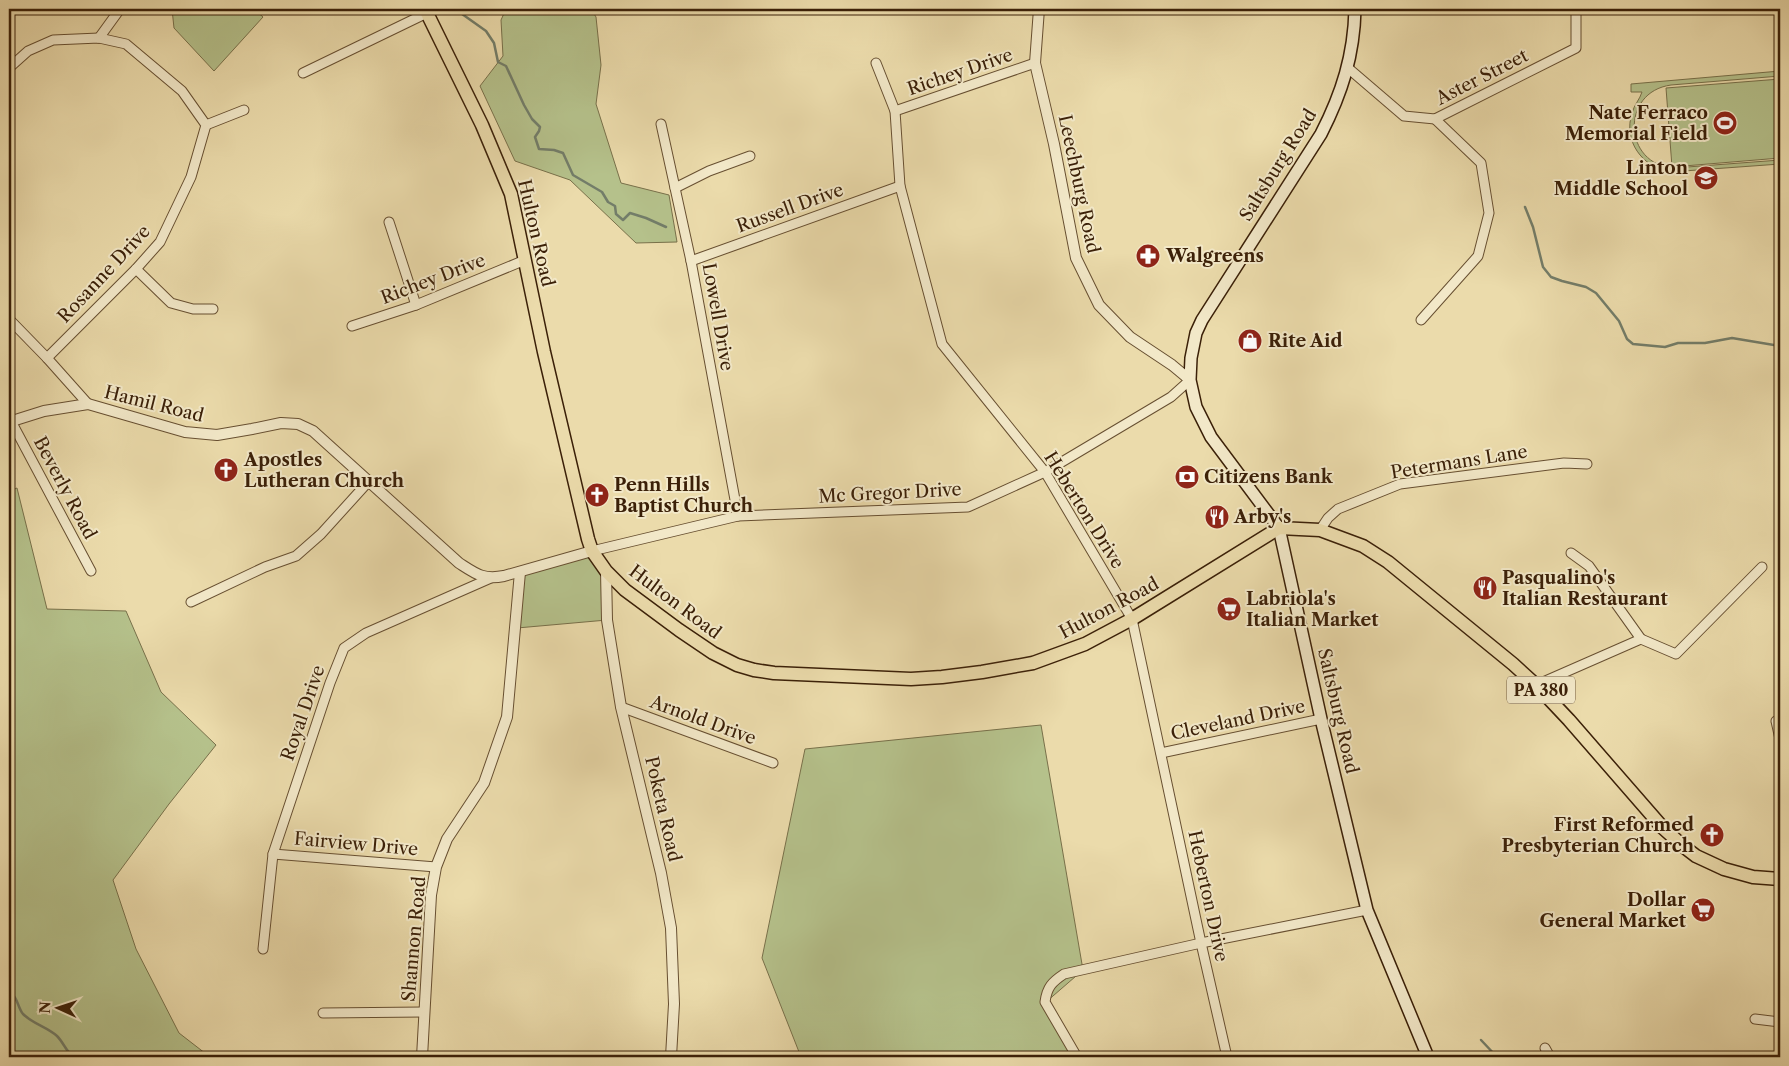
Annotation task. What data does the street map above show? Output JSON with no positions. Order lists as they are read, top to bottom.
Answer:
{
  "streets": {
    "main road": ["Saltsburg Road", "Hulton Road", "PA 380"],
    "street": [
      "Richey Drive",
      "Aster Street",
      "Leechburg Road",
      "Russell Drive",
      "Rosanne Drive",
      "Lowell Drive",
      "Hamil Road",
      "Petermans Lane",
      "Beverly Road",
      "Mc Gregor Drive",
      "Heberton Drive",
      "Royal Drive",
      "Arnold Drive",
      "Cleveland Drive",
      "Poketa Road",
      "Fairview Drive",
      "Shannon Road"
    ]
  },
  "crossings": [
    ["Richey Drive", "Leechburg Road"],
    ["Richey Drive", "Hulton Road"],
    ["Richey Drive", "Heberton Drive"],
    ["Aster Street", "Saltsburg Road"],
    ["Saltsburg Road", "Leechburg Road"],
    ["Saltsburg Road", "Hulton Road"],
    ["Saltsburg Road", "Mc Gregor Drive"],
    ["Saltsburg Road", "PA 380"],
    ["Saltsburg Road", "Cleveland Drive"],
    ["Leechburg Road", "Mc Gregor Drive"],
    ["Russell Drive", "Lowell Drive"],
    ["Russell Drive", "Heberton Drive"],
    ["Hulton Road", "Mc Gregor Drive"],
    ["Hulton Road", "Heberton Drive"],
    ["Hulton Road", "PA 380"],
    ["Hulton Road", "Poketa Road"],
    ["Lowell Drive", "Mc Gregor Drive"],
    ["Hamil Road", "Beverly Road"],
    ["Hamil Road", "Royal Drive"],
    ["Petermans Lane", "PA 380"],
    ["Mc Gregor Drive", "Heberton Drive"],
    ["Heberton Drive", "Cleveland Drive"],
    ["Royal Drive", "Fairview Drive"],
    ["Arnold Drive", "Poketa Road"],
    ["Fairview Drive", "Shannon Road"]
  ],
  "places": {
    "sports": ["Nate Ferraco Memorial Field"],
    "school or university": ["Linton Middle School"],
    "pharmacy": ["Walgreens"],
    "shop": ["Rite Aid"],
    "church": ["Apostles Lutheran Church", "Penn Hills Baptist Church", "First Reformed Presbyterian Church"],
    "bank": ["Citizens Bank"],
    "restaurant": ["Arby's", "Pasqualino's Italian Restaurant"],
    "supermarket": ["Labriola's Italian Market", "Dollar General Market"]
  },
  "north": "left"
}
